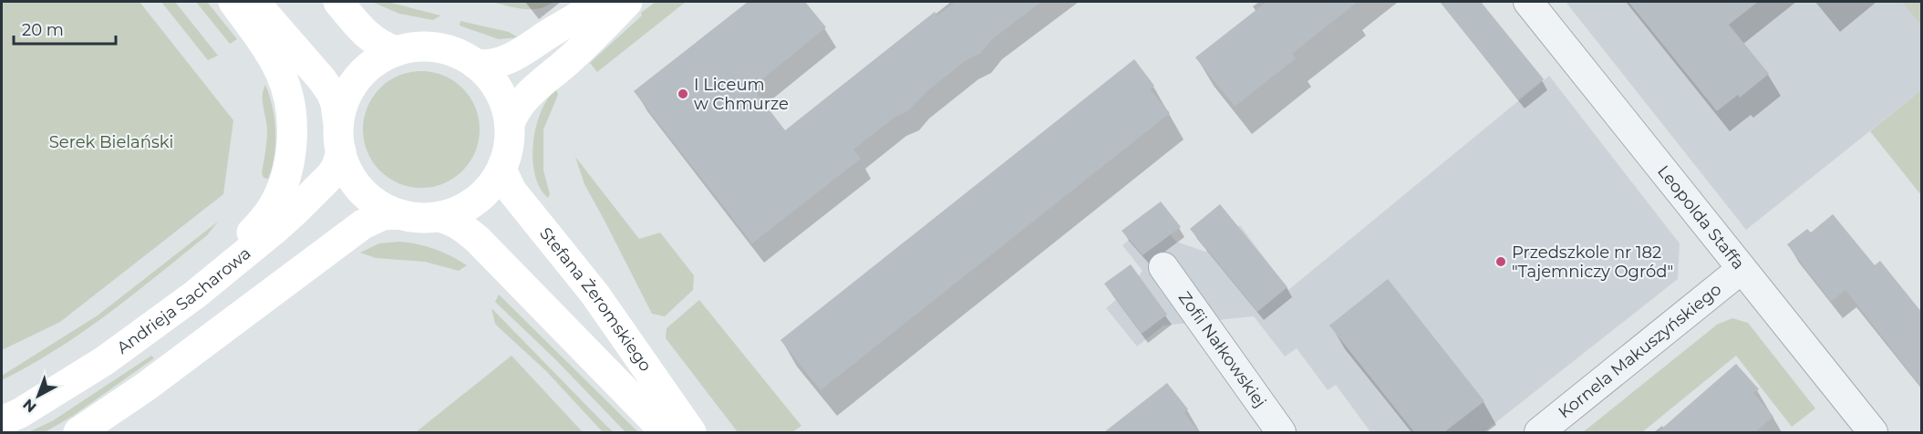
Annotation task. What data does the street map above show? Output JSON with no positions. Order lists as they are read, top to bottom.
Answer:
{
  "streets": {
    "street": [
      "Leopolda Staffa",
      "Andrieja Sacharowa",
      "Stefana Żeromskiego",
      "Zofii Nałkowskiej",
      "Kornela Makuszyńskiego"
    ]
  },
  "crossings": [
    ["Leopolda Staffa", "Kornela Makuszyńskiego"],
    ["Andrieja Sacharowa", "Stefana Żeromskiego"]
  ],
  "parks": ["Serek Bielański"],
  "places": ["I Liceum w Chmurze", "Przedszkole nr 182 \"Tajemniczy Ogród\""],
  "scale_bar": "20 m",
  "north": "bottom left"
}
